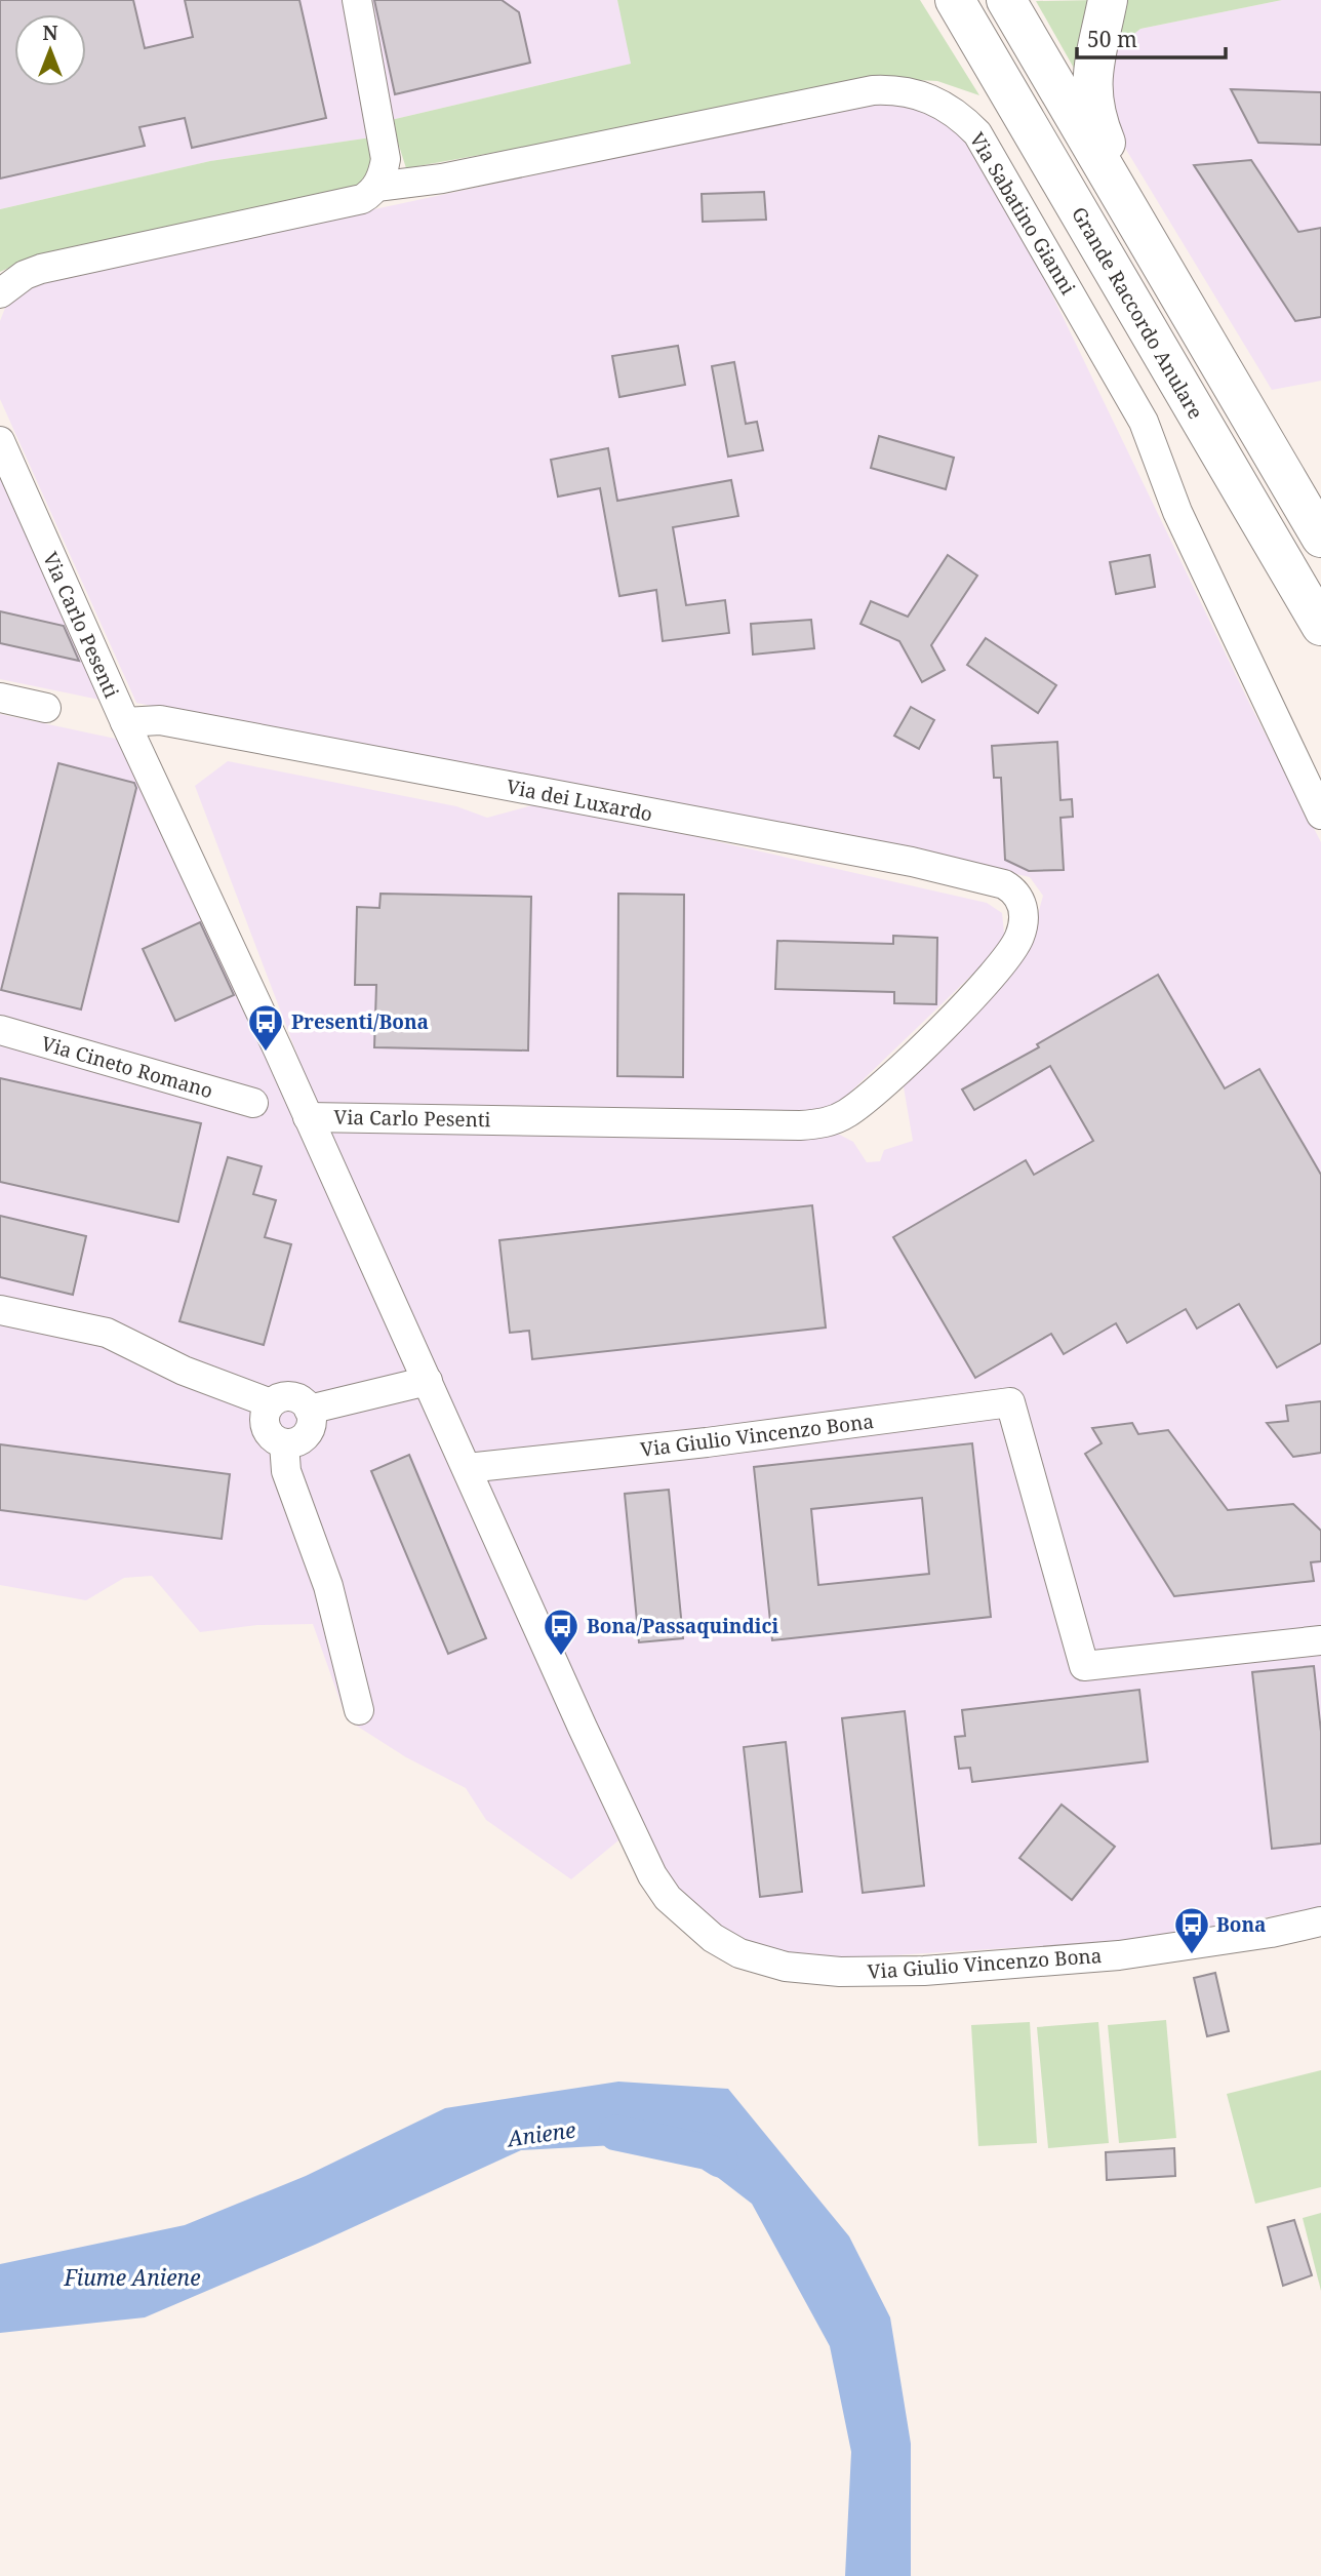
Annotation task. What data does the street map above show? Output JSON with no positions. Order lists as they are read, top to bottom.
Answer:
{
  "streets": {
    "highway": ["Grande Raccordo Anulare"],
    "street": [
      "Via Sabatino Gianni",
      "Via Carlo Pesenti",
      "Via dei Luxardo",
      "Via Cineto Romano",
      "Via Giulio Vincenzo Bona"
    ]
  },
  "crossings": [
    ["Via Carlo Pesenti", "Via dei Luxardo"],
    ["Via Carlo Pesenti", "Via Giulio Vincenzo Bona"]
  ],
  "water": ["Aniene", "Fiume Aniene"],
  "places": {
    "bus stop": ["Presenti/Bona", "Bona/Passaquindici", "Bona"]
  },
  "scale_bar": "50 m",
  "north": "top"
}
